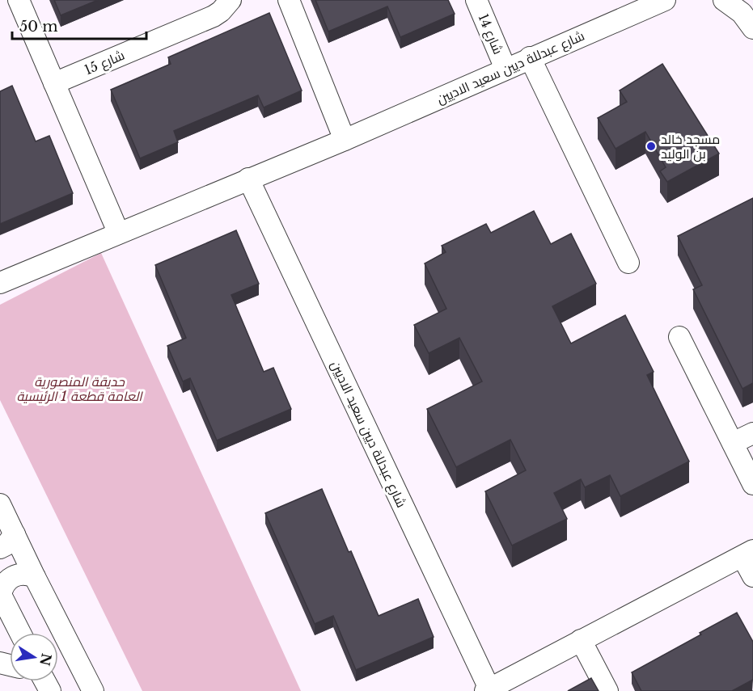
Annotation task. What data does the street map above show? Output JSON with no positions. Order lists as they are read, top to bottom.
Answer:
{
  "streets": {
    "street": ["شارع 14", "شارع 15", "شارع عبدللة ديين سعيد الاديين"]
  },
  "crossings": [
    ["شارع 14", "شارع عبدللة ديين سعيد الاديين"]
  ],
  "parks": ["حديقة المنصورية العامة قطعة 1 الرئيسية"],
  "places": ["مسجد خالد بن الوليد"],
  "scale_bar": "50 m",
  "north": "right"
}
